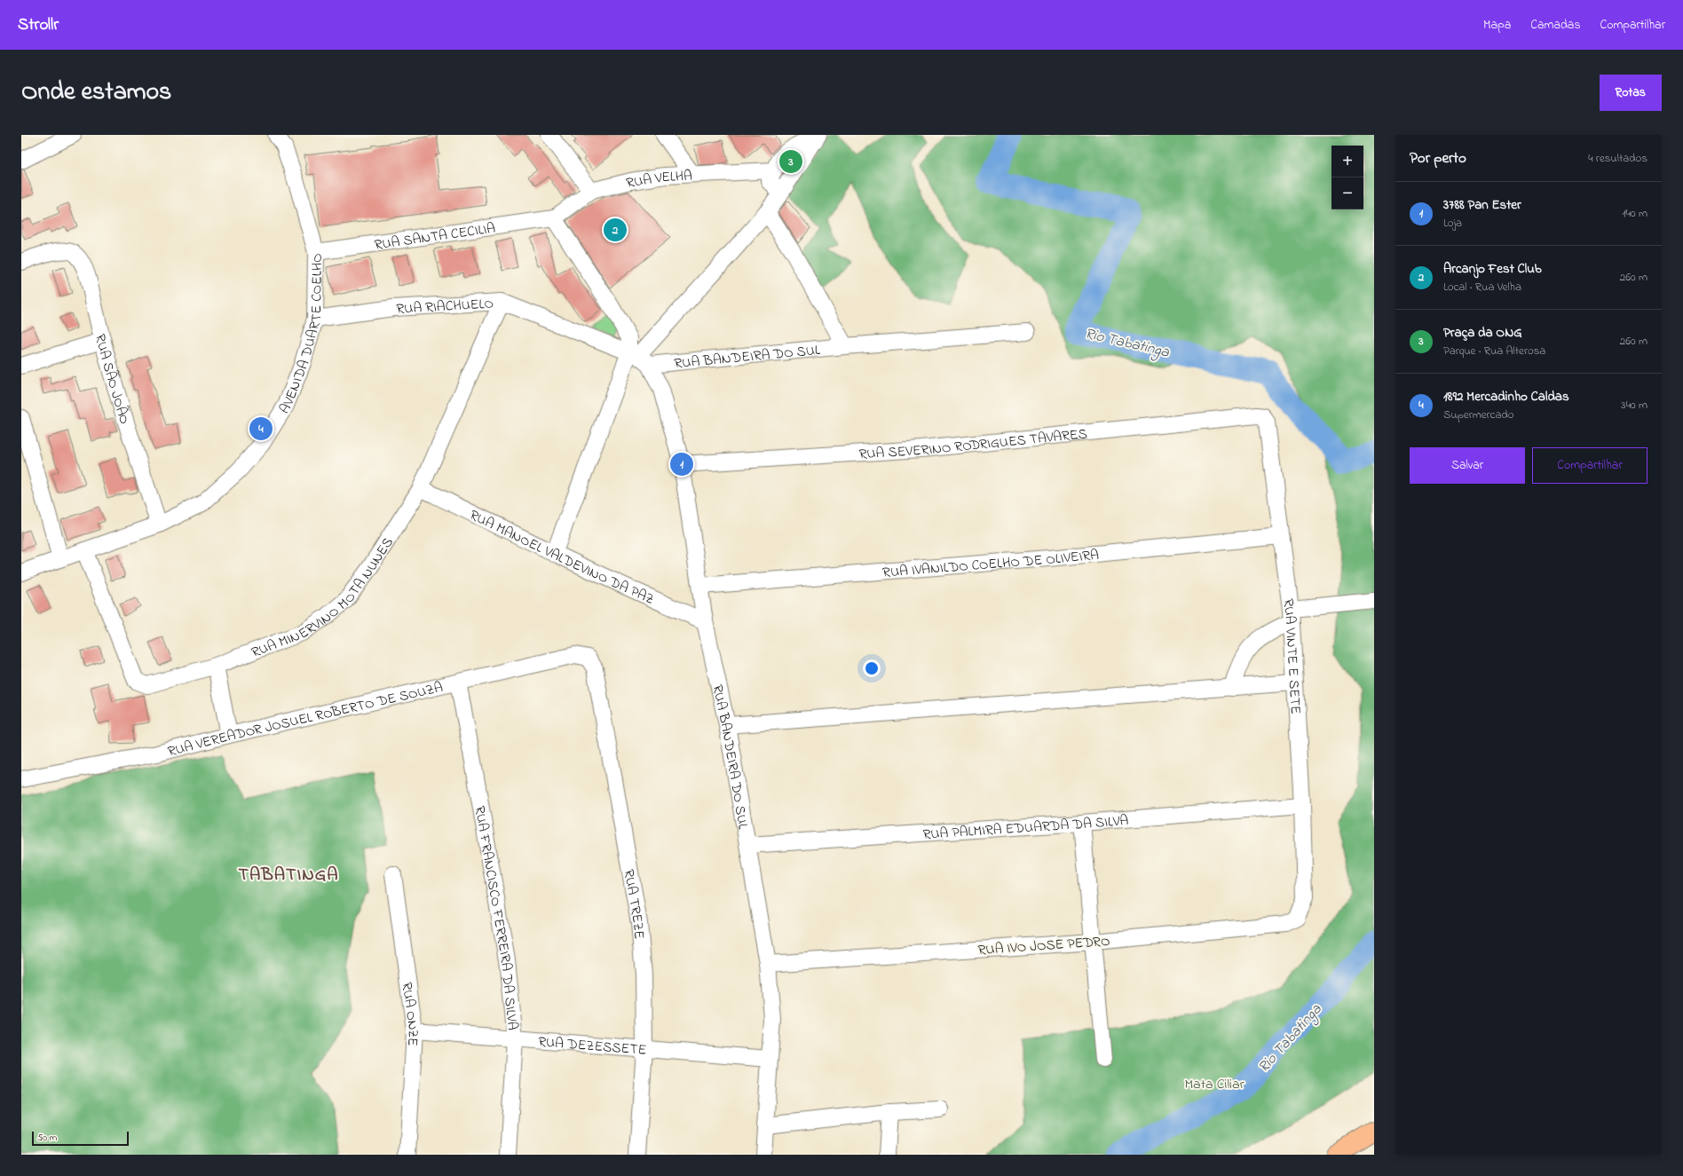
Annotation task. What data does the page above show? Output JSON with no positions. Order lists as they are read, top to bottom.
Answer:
{
  "streets": {
    "street": [
      "RUA VELHA",
      "RUA SANTA CECILIA",
      "RUA RIACHUELO",
      "AVENIDA DUARTE COELHO",
      "RUA BANDEIRA DO SUL",
      "RUA SÃO JOÃO",
      "RUA SEVERINO RODRIGUES TAVARES",
      "RUA MANOEL VALDEVINO DA PAZ",
      "RUA IVANILDO COELHO DE OLIVEIRA",
      "RUA MINERVINO MOTA NUNES",
      "RUA VINTE E SETE",
      "RUA VEREADOR JOSUEL ROBERTO DE SOUZA",
      "RUA PALMIRA EDUARDA DA SILVA",
      "RUA TREZE",
      "RUA FRANCISCO FERREIRA DA SILVA",
      "RUA IVO JOSE PEDRO",
      "RUA ONZE",
      "RUA DEZESSETE"
    ]
  },
  "crossings": [
    ["RUA VELHA", "RUA SANTA CECILIA"],
    ["RUA SANTA CECILIA", "AVENIDA DUARTE COELHO"],
    ["RUA RIACHUELO", "AVENIDA DUARTE COELHO"],
    ["RUA RIACHUELO", "RUA BANDEIRA DO SUL"],
    ["RUA RIACHUELO", "RUA MINERVINO MOTA NUNES"],
    ["AVENIDA DUARTE COELHO", "RUA SÃO JOÃO"],
    ["AVENIDA DUARTE COELHO", "RUA MINERVINO MOTA NUNES"],
    ["RUA BANDEIRA DO SUL", "RUA SEVERINO RODRIGUES TAVARES"],
    ["RUA BANDEIRA DO SUL", "RUA MANOEL VALDEVINO DA PAZ"],
    ["RUA BANDEIRA DO SUL", "RUA IVANILDO COELHO DE OLIVEIRA"],
    ["RUA BANDEIRA DO SUL", "RUA PALMIRA EDUARDA DA SILVA"],
    ["RUA BANDEIRA DO SUL", "RUA IVO JOSE PEDRO"],
    ["RUA BANDEIRA DO SUL", "RUA DEZESSETE"],
    ["RUA SEVERINO RODRIGUES TAVARES", "RUA VINTE E SETE"],
    ["RUA MANOEL VALDEVINO DA PAZ", "RUA MINERVINO MOTA NUNES"],
    ["RUA IVANILDO COELHO DE OLIVEIRA", "RUA VINTE E SETE"],
    ["RUA VINTE E SETE", "RUA PALMIRA EDUARDA DA SILVA"],
    ["RUA VINTE E SETE", "RUA IVO JOSE PEDRO"],
    ["RUA VEREADOR JOSUEL ROBERTO DE SOUZA", "RUA TREZE"],
    ["RUA VEREADOR JOSUEL ROBERTO DE SOUZA", "RUA FRANCISCO FERREIRA DA SILVA"],
    ["RUA TREZE", "RUA DEZESSETE"],
    ["RUA FRANCISCO FERREIRA DA SILVA", "RUA DEZESSETE"],
    ["RUA ONZE", "RUA DEZESSETE"]
  ],
  "districts": ["TABATINGA"],
  "water": ["Rio Tabatinga"],
  "parks": ["Mata Ciliar"],
  "scale_bar": "50 m",
  "page": {
    "header": "Strollr",
    "nav": ["Mapa", "Camadas", "Compartilhar"],
    "title": "Onde estamos",
    "buttons": [
      "Rotas",
      ["Salvar", "Compartilhar"]
    ],
    "heading": ["Por perto", "4 resultados"],
    "map_buttons": ["+", "−"],
    "pins": [
      "3",
      "2",
      "4",
      "1"
    ],
    "list": [
      {
        "mark": "1",
        "name": "3788 Pan Ester",
        "note": "Loja",
        "value": "140 m"
      },
      {
        "mark": "2",
        "name": "Arcanjo Fest Club",
        "note": "Local · Rua Velha",
        "value": "260 m"
      },
      {
        "mark": "3",
        "name": "Praça da ONG",
        "note": "Parque · Rua Alterosa",
        "value": "260 m"
      },
      {
        "mark": "4",
        "name": "1892 Mercadinho Caldas",
        "note": "Supermercado",
        "value": "340 m"
      }
    ],
    "scale": "50 m"
  }
}
